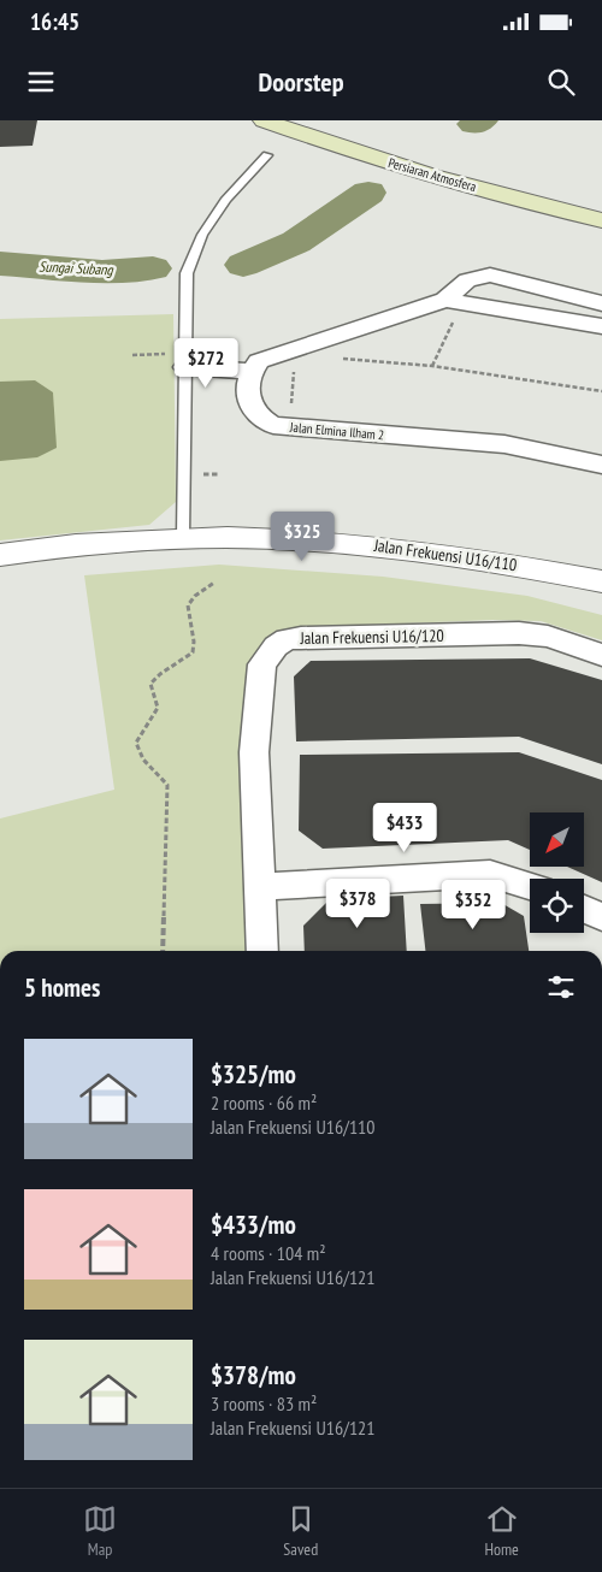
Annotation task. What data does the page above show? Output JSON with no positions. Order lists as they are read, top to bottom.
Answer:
{
  "streets": {
    "main road": ["Persiaran Atmosfera"],
    "street": ["Jalan Elmina Ilham 2", "Jalan Frekuensi U16/110", "Jalan Frekuensi U16/120"]
  },
  "water": ["Sungai Subang"],
  "north": "bottom left",
  "page": {
    "status": "16:45",
    "header": "Doorstep",
    "price": [
      "$272",
      "$325",
      "$433",
      "$378",
      "$352"
    ],
    "heading": "5 homes",
    "list": [
      {
        "name": "$325/mo",
        "note": "2 rooms · 66 m² · Jalan Frekuensi U16/110"
      },
      {
        "name": "$433/mo",
        "note": "4 rooms · 104 m² · Jalan Frekuensi U16/121"
      },
      {
        "name": "$378/mo",
        "note": "3 rooms · 83 m² · Jalan Frekuensi U16/121"
      }
    ],
    "tabs": ["Map", "Saved", "Home"]
  }
}
